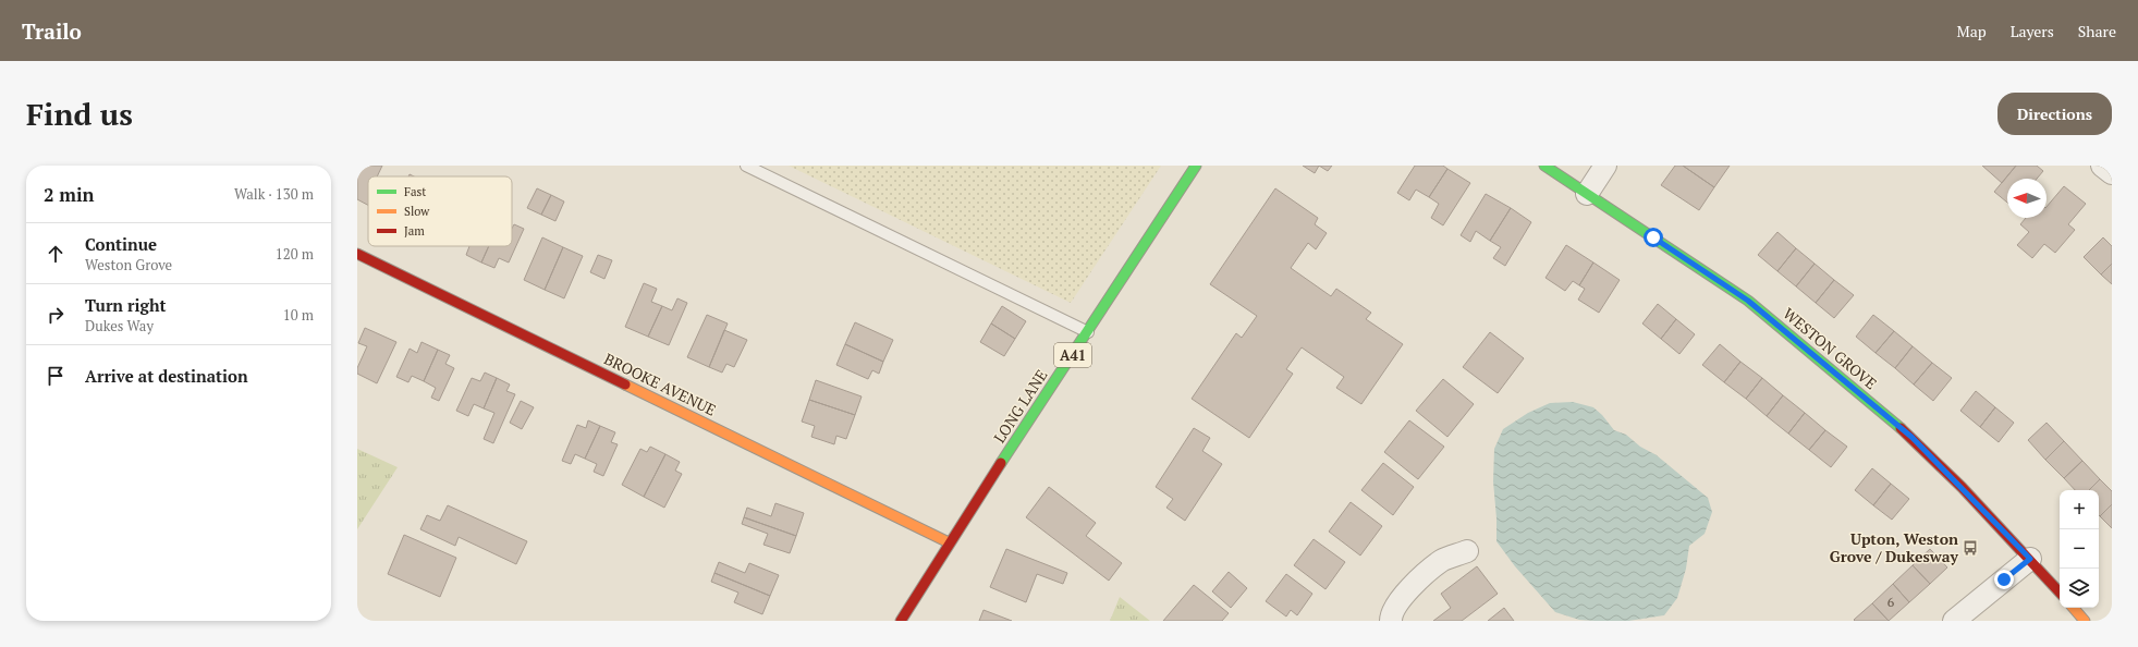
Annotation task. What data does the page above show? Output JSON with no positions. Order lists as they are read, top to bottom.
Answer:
{
  "streets": {
    "main road": [
      "WESTON GROVE",
      "A41",
      "BROOKE AVENUE",
      "LONG LANE"
    ]
  },
  "crossings": [
    ["BROOKE AVENUE", "LONG LANE"]
  ],
  "places": {
    "bus stop": ["Upton, Weston Grove / Dukesway"]
  },
  "house_numbers": ["6"],
  "legend": ["Fast", "Slow", "Jam"],
  "north": "left",
  "page": {
    "header": "Trailo",
    "nav": ["Map", "Layers", "Share"],
    "buttons": "Directions",
    "title": "Find us",
    "heading": ["2 min", "Walk · 130 m"],
    "list": [
      ["Continue", "Weston Grove", "120 m"],
      ["Turn right", "Dukes Way", "10 m"],
      "Arrive at destination"
    ],
    "map_buttons": ["+", "−"]
  }
}
